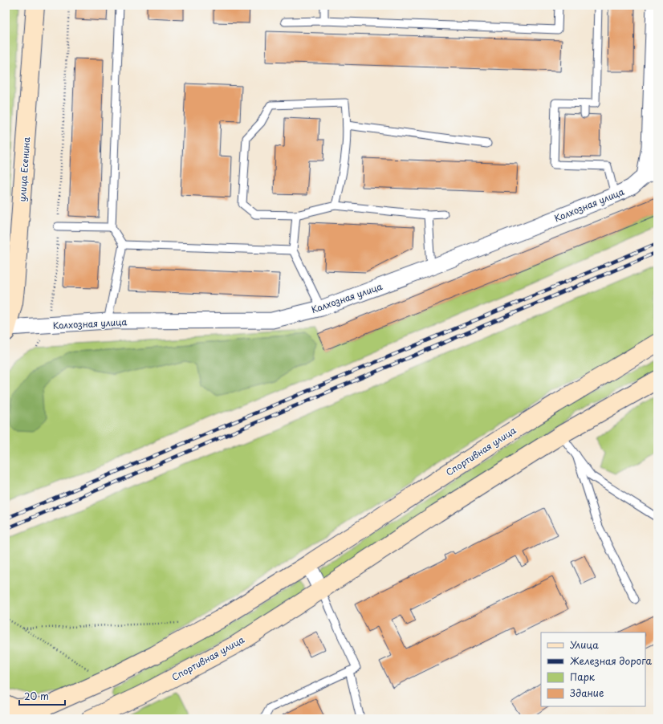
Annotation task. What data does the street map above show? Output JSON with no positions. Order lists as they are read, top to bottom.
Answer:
{
  "streets": {
    "main road": ["улица Есенина", "Спортивная улица"],
    "street": ["Колхозная улица"]
  },
  "crossings": [
    ["улица Есенина", "Колхозная улица"]
  ],
  "legend": [
    "Улица",
    "Железная дорога",
    "Парк",
    "Здание"
  ],
  "scale_bar": "20 m"
}
